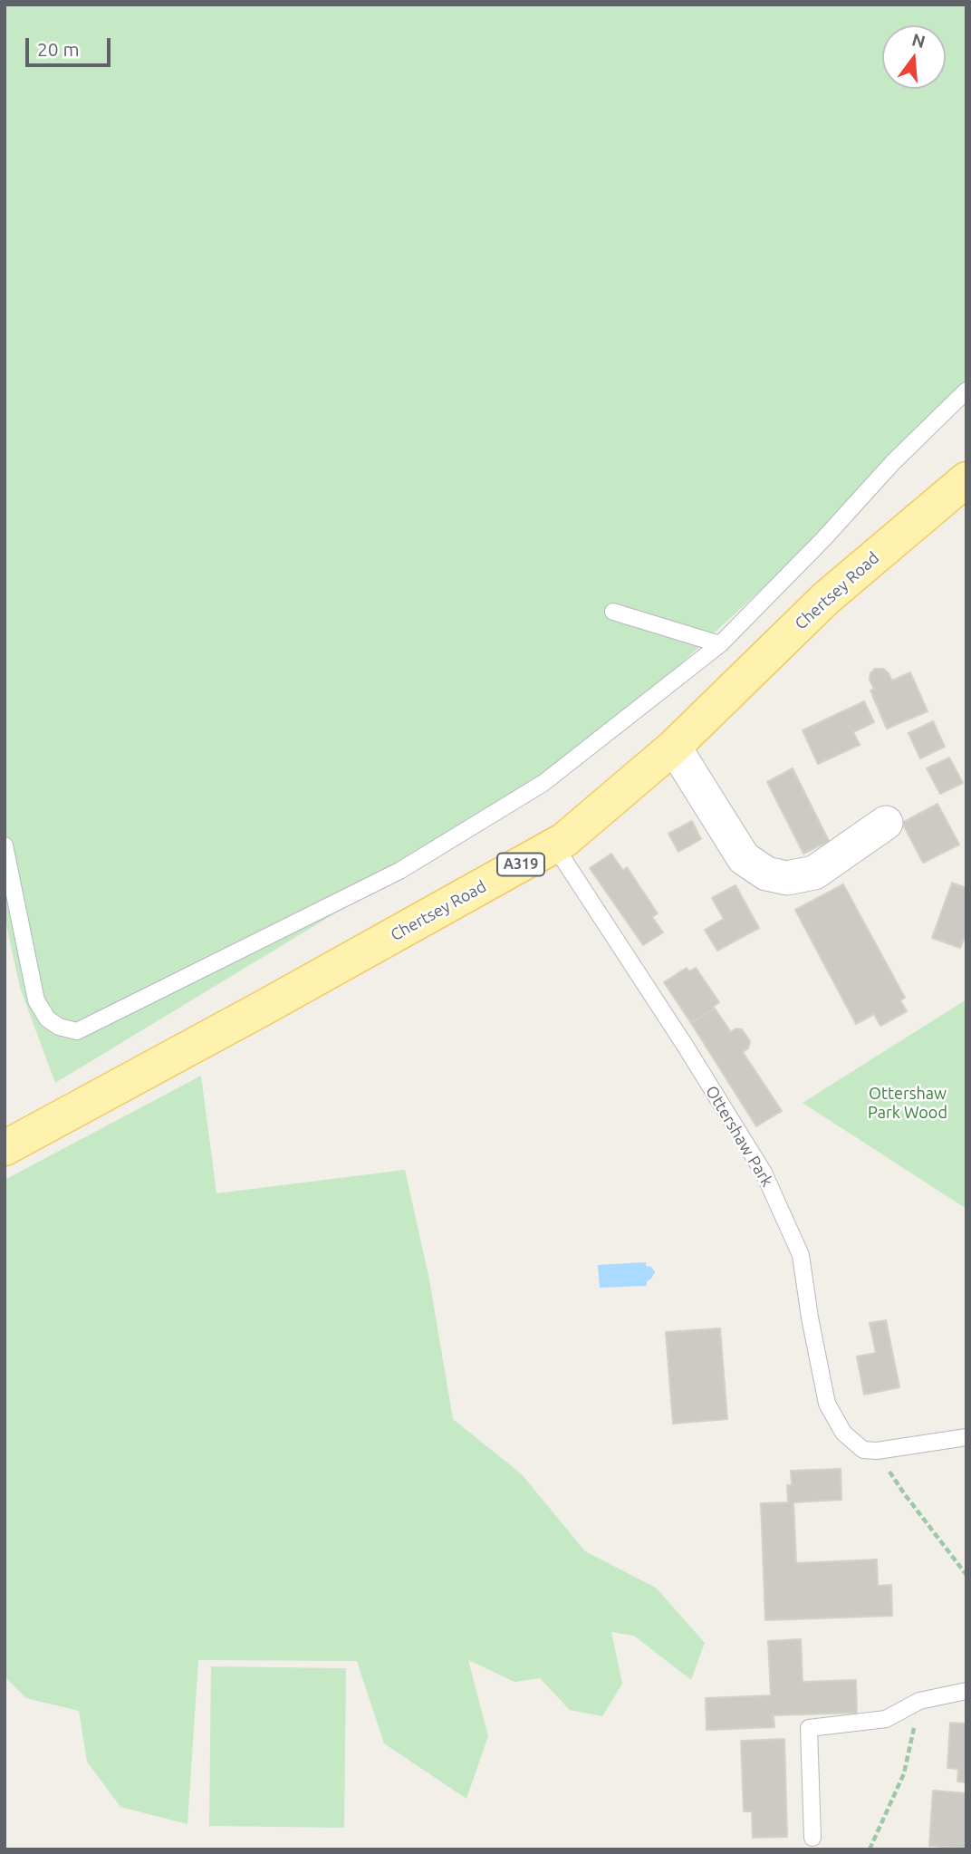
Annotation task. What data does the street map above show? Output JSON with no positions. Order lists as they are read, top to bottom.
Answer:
{
  "streets": {
    "main road": ["Chertsey Road", "A319"],
    "lane": ["Ottershaw Park"]
  },
  "crossings": [
    ["Chertsey Road", "Ottershaw Park"]
  ],
  "parks": ["Ottershaw Park Wood"],
  "scale_bar": "20 m",
  "north": "top"
}
